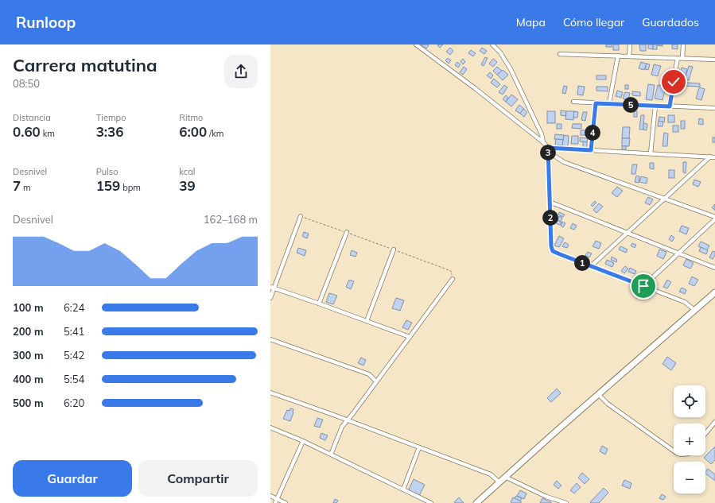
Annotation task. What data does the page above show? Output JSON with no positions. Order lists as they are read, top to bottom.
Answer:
{
  "page": {
    "header": "Runloop",
    "nav": ["Mapa", "Cómo llegar", "Guardados"],
    "heading": ["Carrera matutina", "08:50"],
    "pins": [
      "5",
      "4",
      "3",
      "2",
      "1"
    ],
    "stats": [
      ["Distancia", "0.60 km"],
      ["Tiempo", "3:36"],
      ["Ritmo", "6:00 /km"],
      ["Desnivel", "7 m"],
      ["Pulso", "159 bpm"],
      ["kcal", "39"]
    ],
    "chart": ["Desnivel", "162–168 m"],
    "list": [
      {
        "name": "100 m",
        "note": "6:24"
      },
      {
        "name": "200 m",
        "note": "5:41"
      },
      {
        "name": "300 m",
        "note": "5:42"
      },
      {
        "name": "400 m",
        "note": "5:54"
      },
      {
        "name": "500 m",
        "note": "6:20"
      }
    ],
    "map_buttons": ["+", "−"],
    "buttons": ["Guardar", "Compartir"]
  }
}
